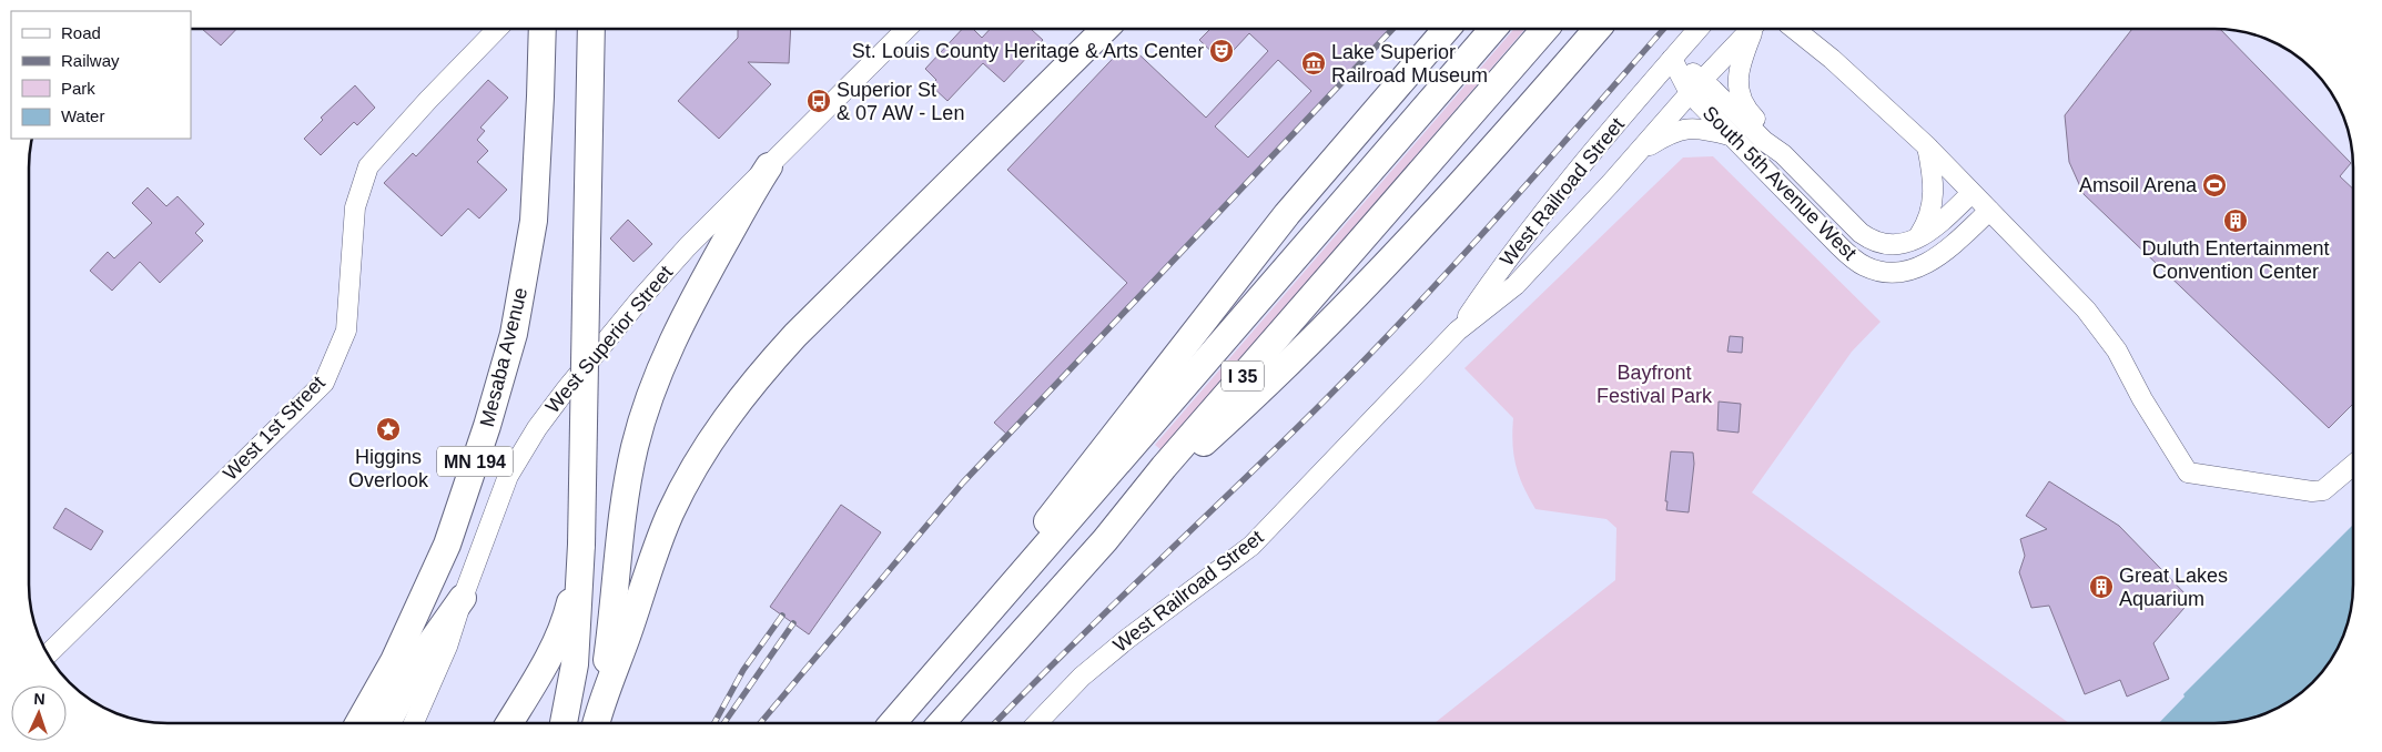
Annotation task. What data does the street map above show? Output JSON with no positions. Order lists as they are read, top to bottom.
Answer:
{
  "streets": {
    "highway": ["Mesaba Avenue", "I 35", "MN 194"],
    "street": [
      "South 5th Avenue West",
      "West Railroad Street",
      "West Superior Street",
      "West 1st Street"
    ]
  },
  "crossings": [
    ["South 5th Avenue West", "West Railroad Street"],
    ["Mesaba Avenue", "MN 194"]
  ],
  "parks": ["Bayfront Festival Park"],
  "places": {
    "theatre": ["St. Louis County Heritage & Arts Center"],
    "museum": ["Lake Superior Railroad Museum"],
    "bus stop": ["Superior St & 07 AW - Len"],
    "sports": ["Amsoil Arena"],
    "building": ["Duluth Entertainment Convention Center", "Great Lakes Aquarium"],
    "place": ["Higgins Overlook"]
  },
  "legend": [
    "Road",
    "Railway",
    "Park",
    "Water"
  ],
  "north": "top"
}
